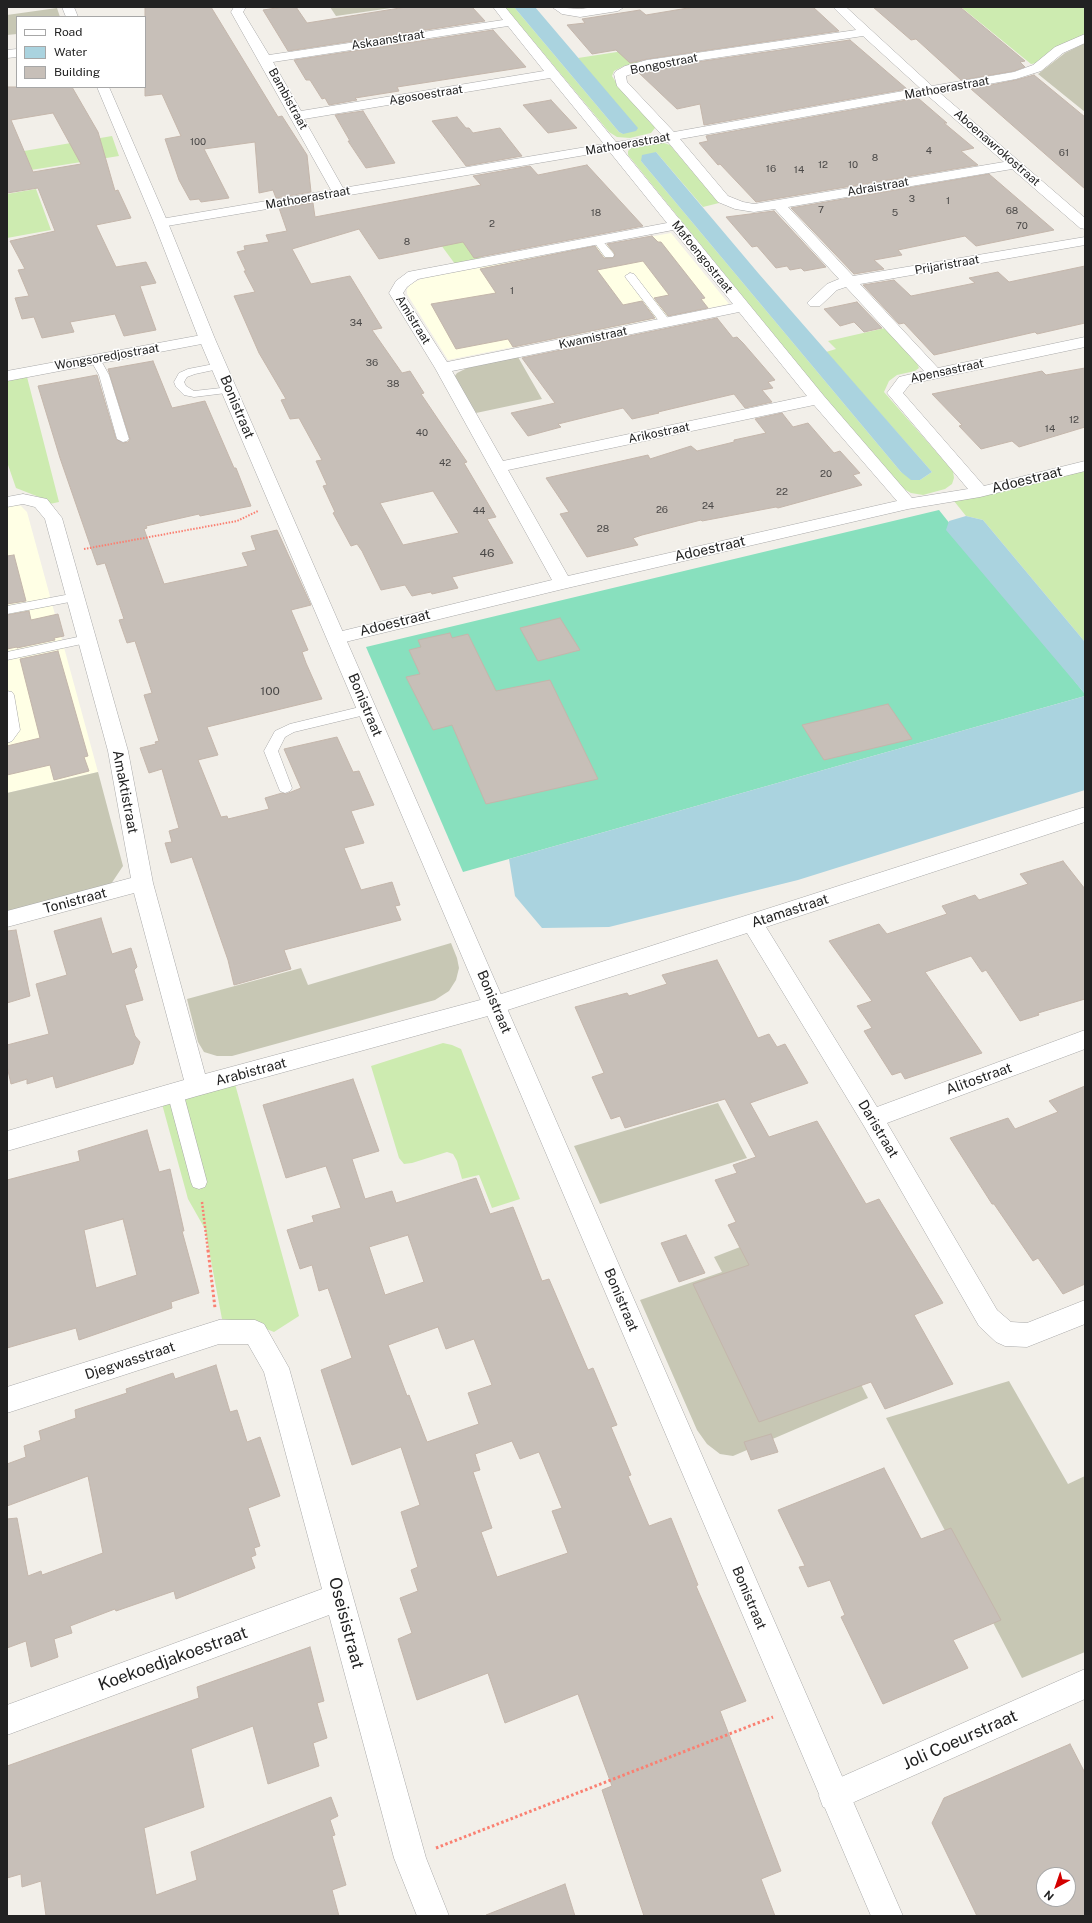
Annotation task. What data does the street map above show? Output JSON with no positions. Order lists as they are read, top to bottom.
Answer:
{
  "streets": {
    "street": [
      "Askaanstraat",
      "Bongostraat",
      "Mathoerastraat",
      "Agosoestraat",
      "Bambistraat",
      "Aboenawrokostraat",
      "Adraistraat",
      "Mafoengostraat",
      "Prijaristraat",
      "Amistraat",
      "Kwamistraat",
      "Wongsoredjostraat",
      "Apensastraat",
      "Bonistraat",
      "Arikostraat",
      "Adoestraat",
      "Amaktistraat",
      "Tonistraat",
      "Atamastraat",
      "Arabistraat",
      "Alitostraat",
      "Daristraat",
      "Djegwasstraat",
      "Oseisistraat",
      "Koekoedjakoestraat",
      "Joli Coeurstraat"
    ]
  },
  "crossings": [
    ["Askaanstraat", "Bambistraat"],
    ["Askaanstraat", "Mafoengostraat"],
    ["Bongostraat", "Mathoerastraat"],
    ["Bongostraat", "Aboenawrokostraat"],
    ["Bongostraat", "Adraistraat"],
    ["Mathoerastraat", "Bambistraat"],
    ["Mathoerastraat", "Aboenawrokostraat"],
    ["Mathoerastraat", "Mafoengostraat"],
    ["Mathoerastraat", "Bonistraat"],
    ["Agosoestraat", "Bambistraat"],
    ["Agosoestraat", "Mafoengostraat"],
    ["Aboenawrokostraat", "Adraistraat"],
    ["Mafoengostraat", "Amistraat"],
    ["Mafoengostraat", "Kwamistraat"],
    ["Mafoengostraat", "Arikostraat"],
    ["Mafoengostraat", "Adoestraat"],
    ["Amistraat", "Kwamistraat"],
    ["Amistraat", "Arikostraat"],
    ["Amistraat", "Adoestraat"],
    ["Wongsoredjostraat", "Bonistraat"],
    ["Apensastraat", "Adoestraat"],
    ["Bonistraat", "Adoestraat"],
    ["Bonistraat", "Atamastraat"],
    ["Bonistraat", "Arabistraat"],
    ["Bonistraat", "Joli Coeurstraat"],
    ["Amaktistraat", "Tonistraat"],
    ["Amaktistraat", "Arabistraat"],
    ["Atamastraat", "Arabistraat"],
    ["Atamastraat", "Daristraat"],
    ["Alitostraat", "Daristraat"],
    ["Djegwasstraat", "Oseisistraat"],
    ["Oseisistraat", "Koekoedjakoestraat"]
  ],
  "house_numbers": [
    "100",
    "4",
    "61",
    "8",
    "12",
    "10",
    "16",
    "14",
    "3",
    "1",
    "7",
    "68",
    "18",
    "5",
    "2",
    "70",
    "8",
    "1",
    "34",
    "36",
    "38",
    "12",
    "14",
    "40",
    "42",
    "20",
    "22",
    "24",
    "26",
    "44",
    "28",
    "46",
    "100"
  ],
  "legend": ["Road", "Water", "Building"],
  "north": "bottom left"
}
